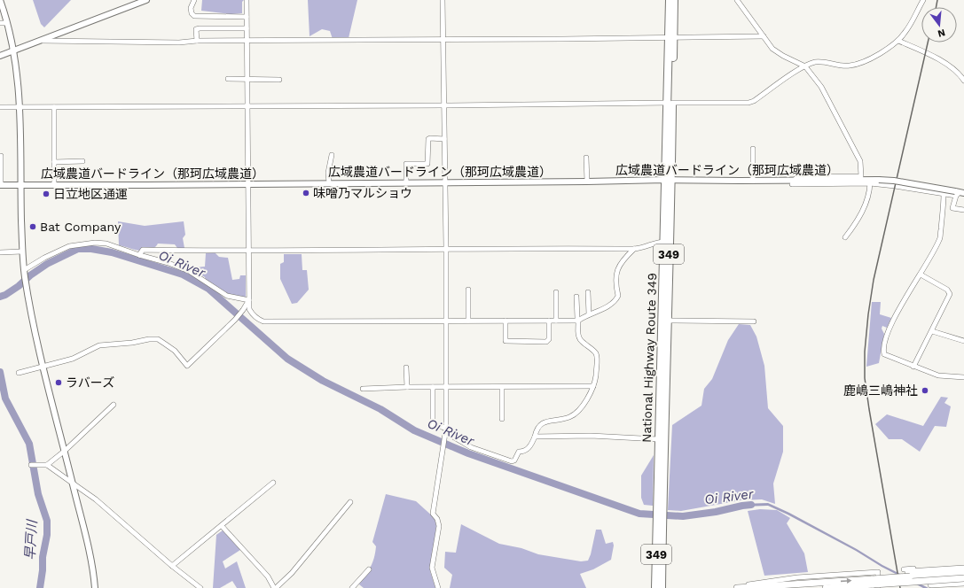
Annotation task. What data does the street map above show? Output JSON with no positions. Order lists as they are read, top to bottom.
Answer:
{
  "streets": {
    "highway": ["349", "National Highway Route 349"],
    "street": ["広域農道バードライン（那珂広域農道）"]
  },
  "crossings": [
    ["広域農道バードライン（那珂広域農道）", "National Highway Route 349"]
  ],
  "water": ["Oi River", "早戸川"],
  "places": [
    "味噌乃マルショウ",
    "日立地区通運",
    "Bat Company",
    "ラバーズ",
    "鹿嶋三嶋神社"
  ],
  "north": "bottom"
}
